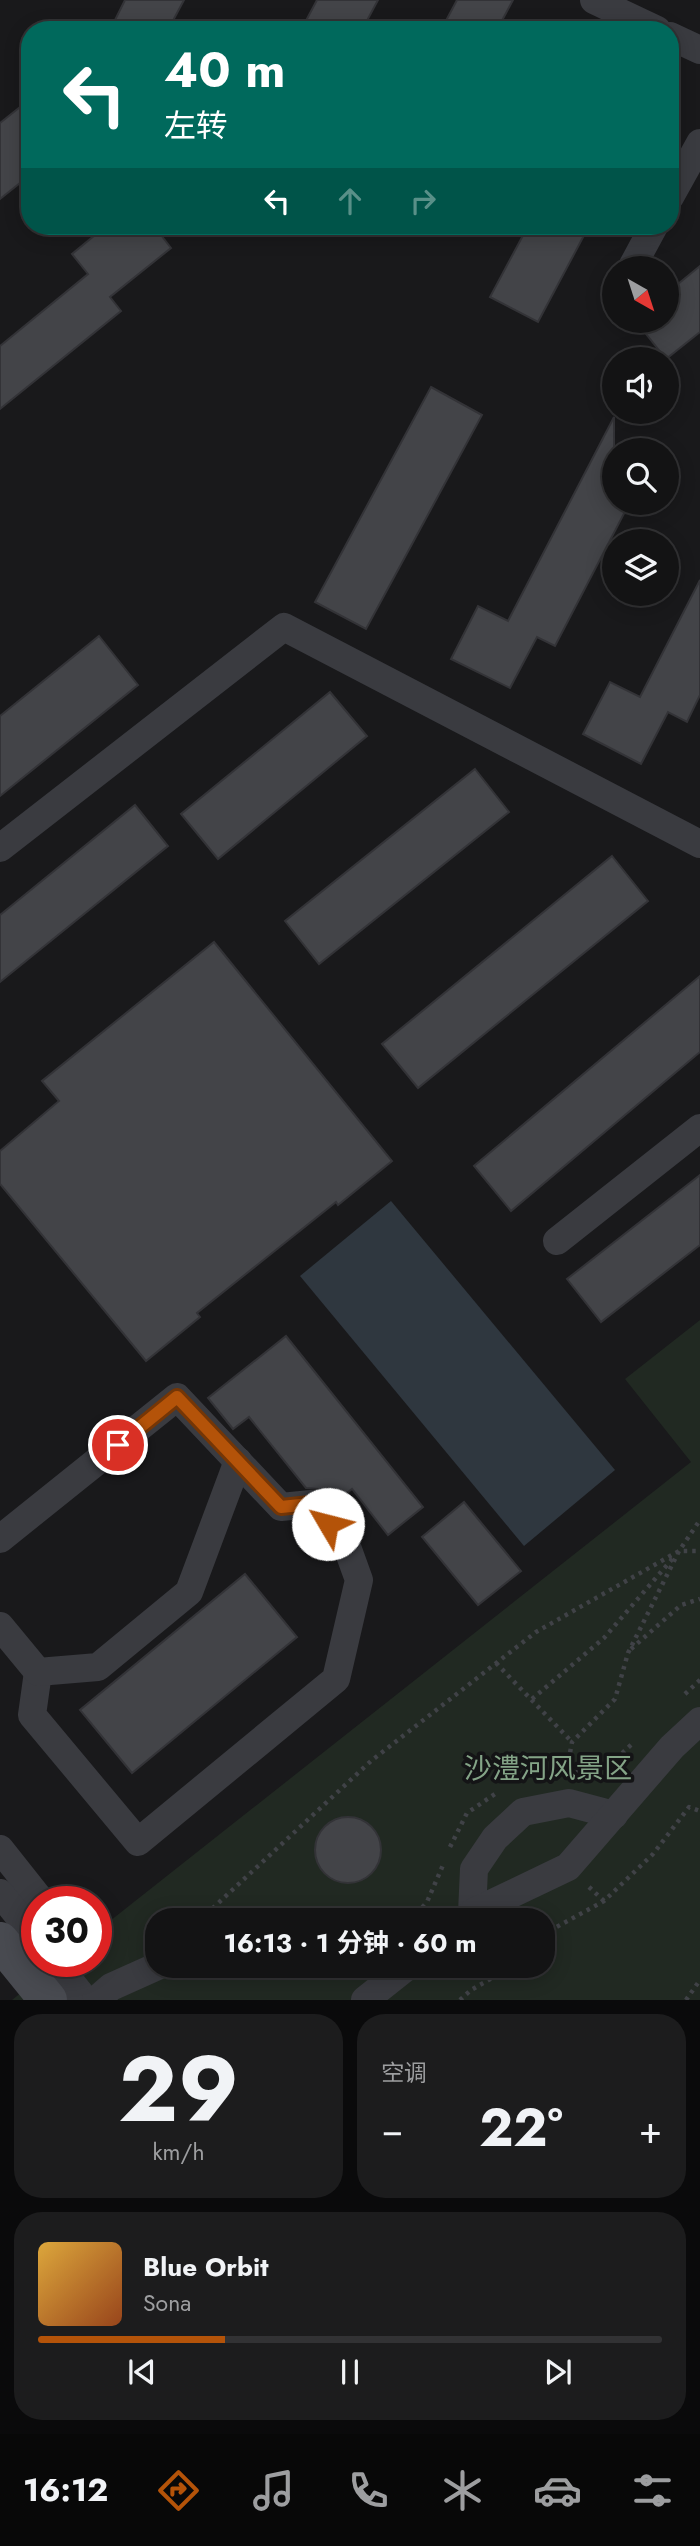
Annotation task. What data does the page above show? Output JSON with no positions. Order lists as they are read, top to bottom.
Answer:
{
  "parks": ["沙澧河风景区"],
  "north": "bottom right",
  "page": {
    "turn": ["40 m", "左转"],
    "limit": "30",
    "trip": "16:13 · 1 分钟 · 60 m",
    "tile": [
      ["29", "km/h"],
      "空调"
    ],
    "heat": ["−", "22°", "+"],
    "song": ["Blue Orbit", "Sona"],
    "tabs": "16:12"
  }
}
